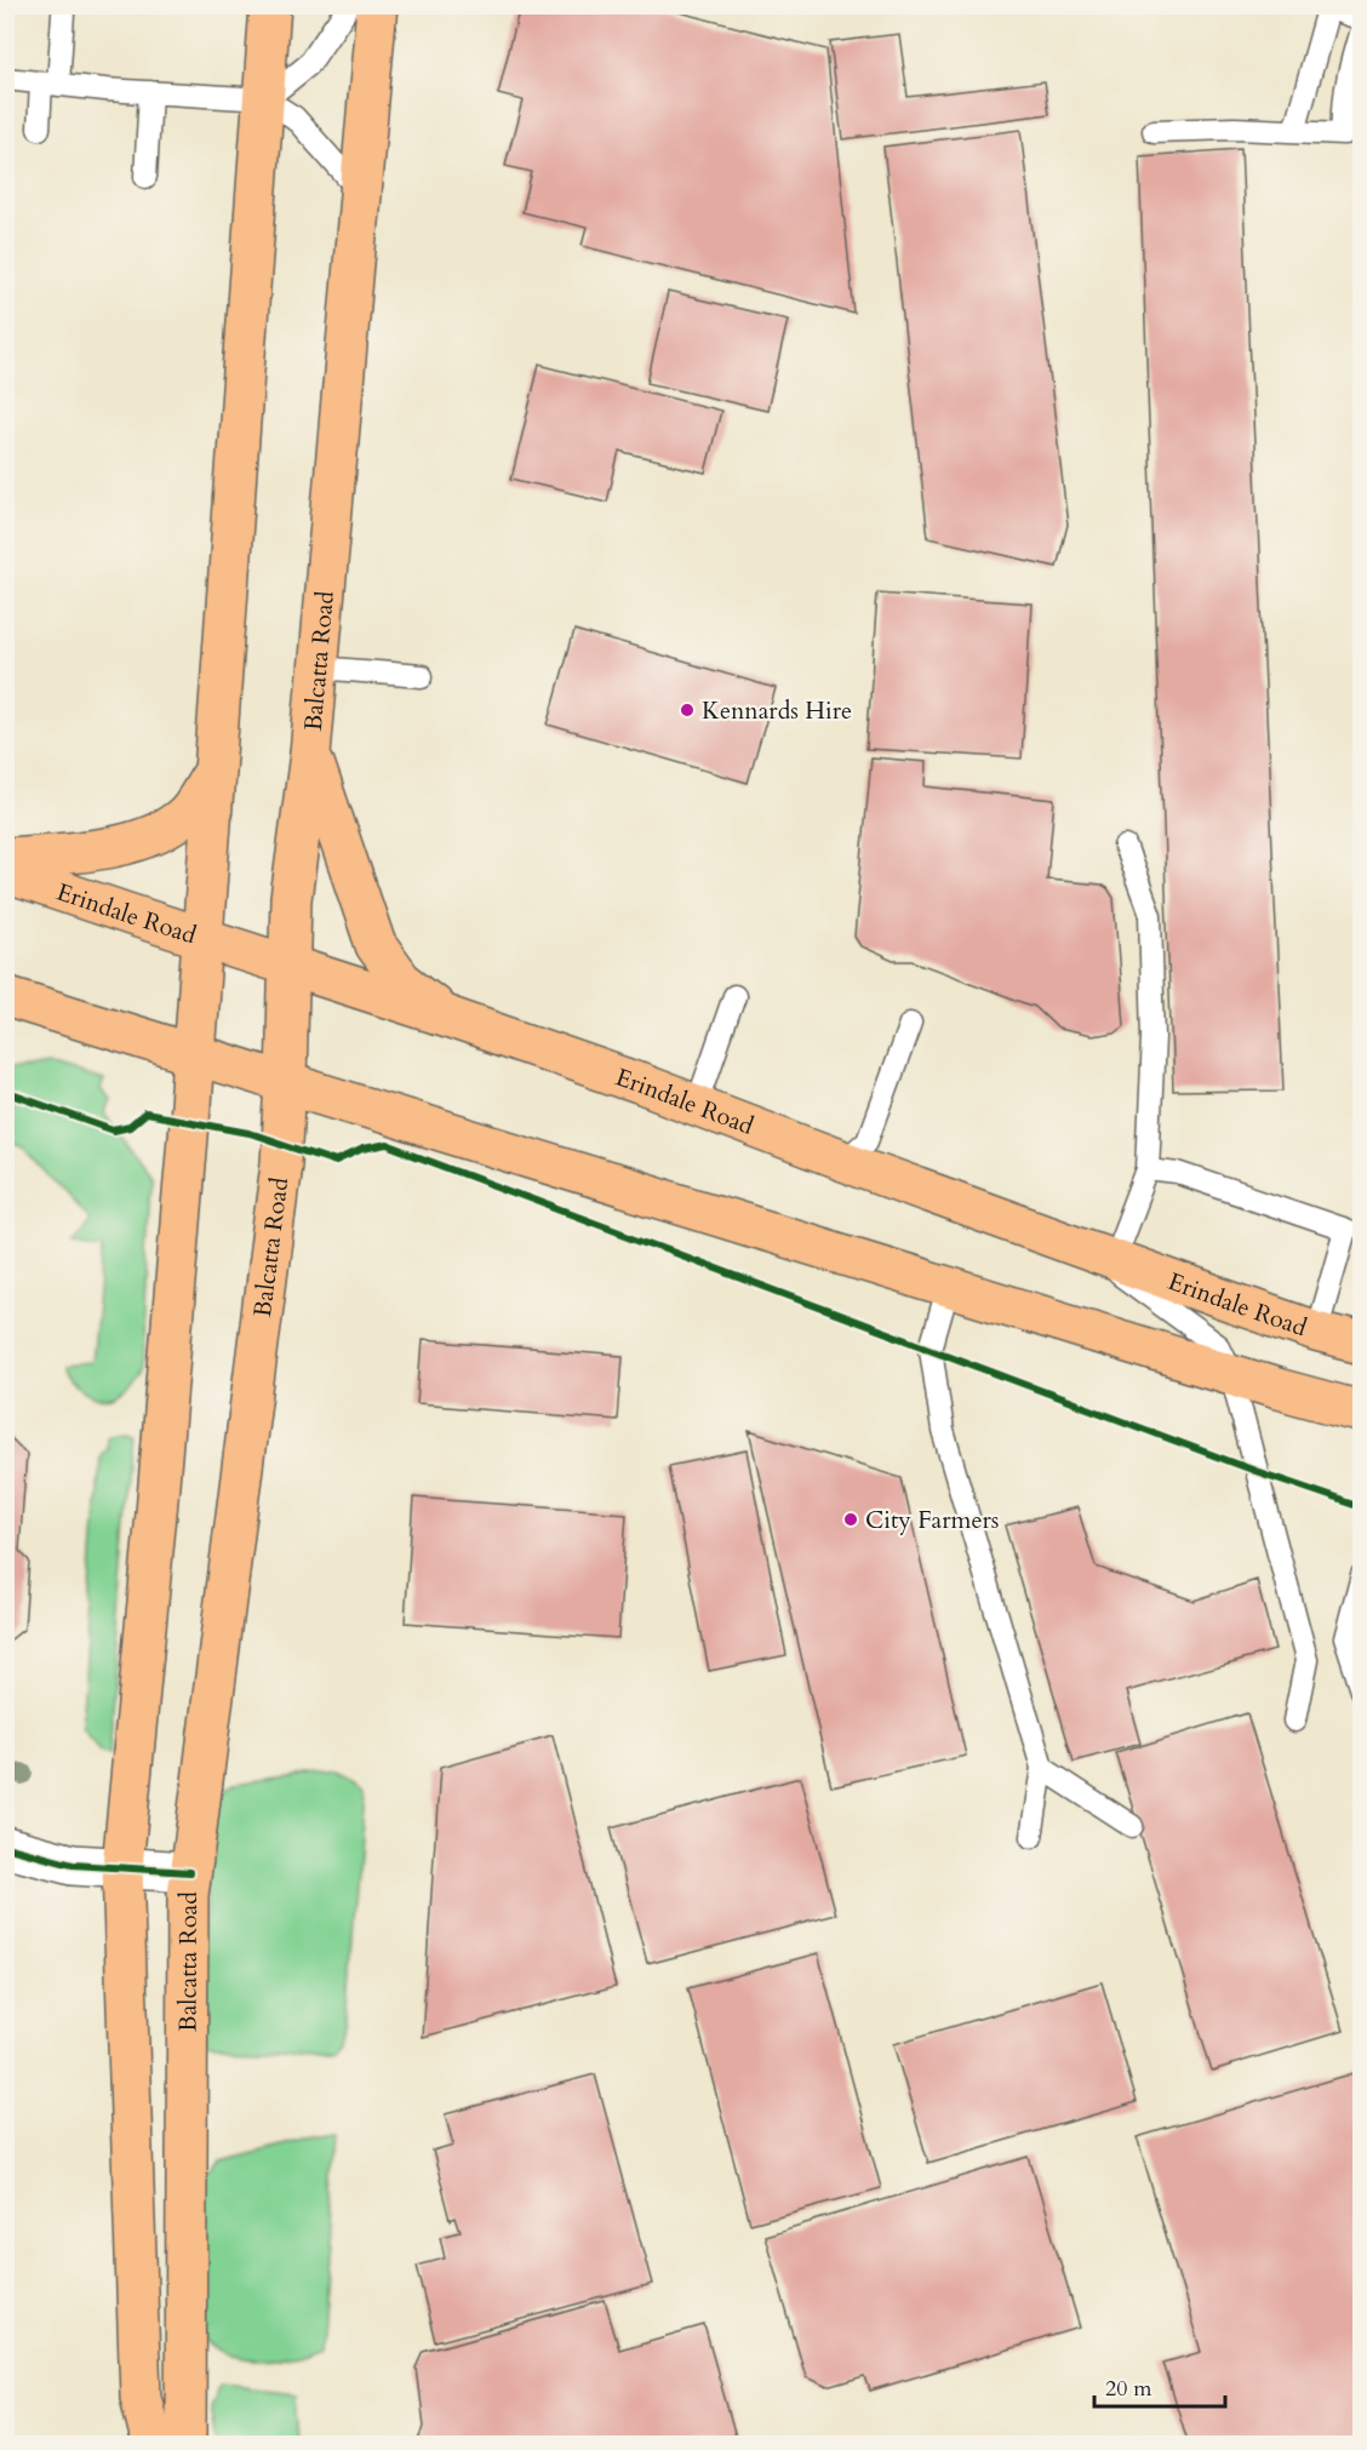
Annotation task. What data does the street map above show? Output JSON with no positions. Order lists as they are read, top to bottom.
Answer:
{
  "streets": {
    "main road": ["Balcatta Road", "Erindale Road"]
  },
  "crossings": [
    ["Balcatta Road", "Erindale Road"]
  ],
  "places": ["Kennards Hire", "City Farmers"],
  "scale_bar": "20 m"
}
